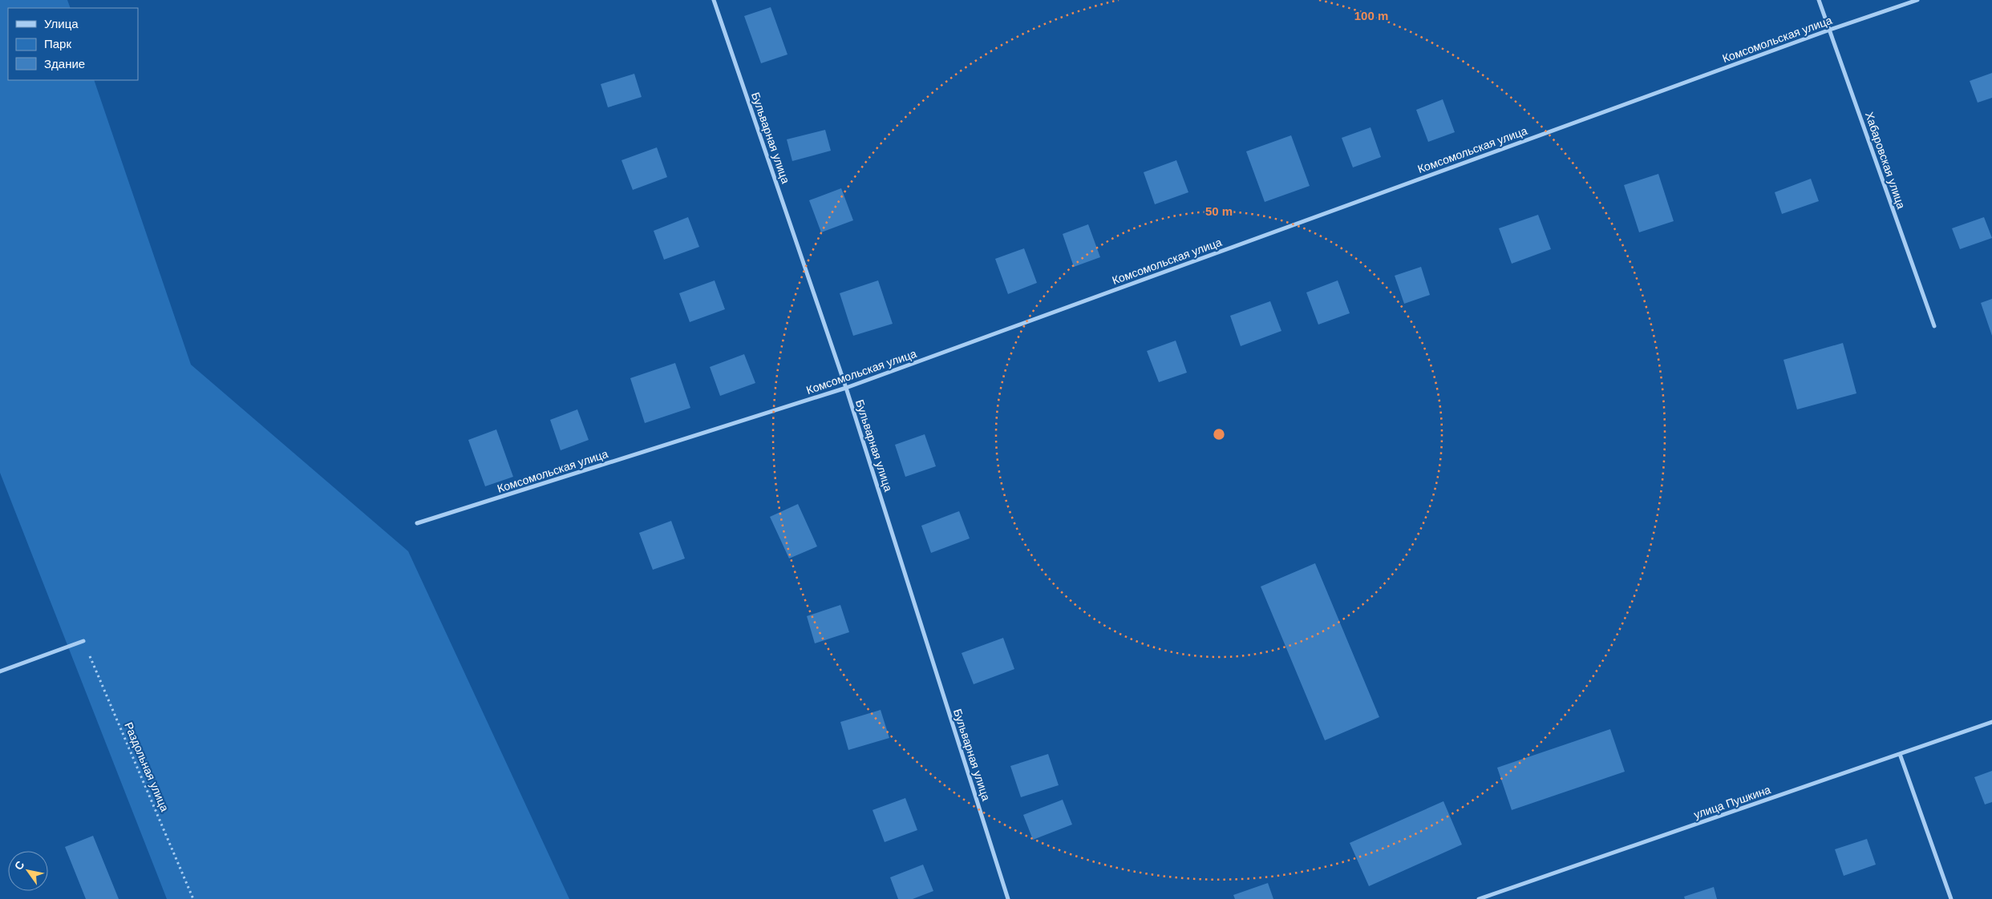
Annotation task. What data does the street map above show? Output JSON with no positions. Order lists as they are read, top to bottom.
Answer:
{
  "streets": {
    "street": [
      "Комсомольская улица",
      "Бульварная улица",
      "Хабаровская улица",
      "улица Пушкина"
    ],
    "path": ["Раздольная улица"]
  },
  "crossings": [
    ["Комсомольская улица", "Бульварная улица"],
    ["Комсомольская улица", "Хабаровская улица"]
  ],
  "legend": ["Улица", "Парк", "Здание"],
  "north": "top left",
  "rings": ["100 m", "50 m"]
}
